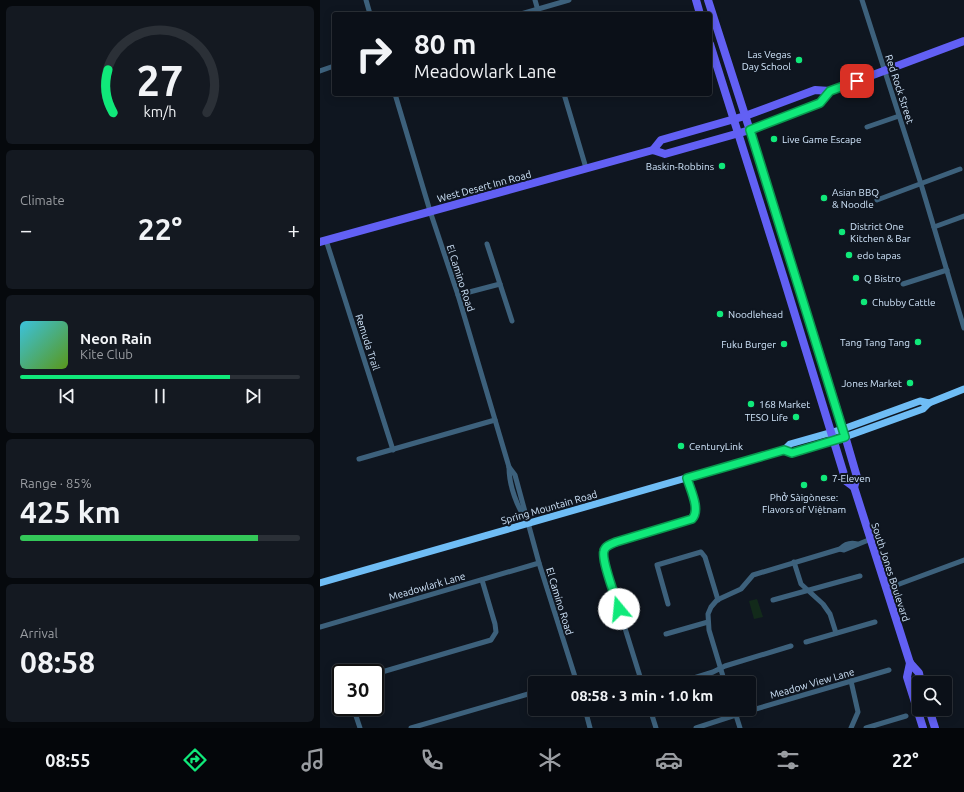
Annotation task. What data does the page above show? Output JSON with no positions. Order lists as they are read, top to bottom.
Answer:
{
  "streets": {
    "main road": ["West Desert Inn Road", "Spring Mountain Road", "South Jones Boulevard"],
    "street": [
      "Red Rock Street",
      "El Camino Road",
      "Remuda Trail",
      "Meadowlark Lane",
      "Meadow View Lane"
    ]
  },
  "crossings": [
    ["Red Rock Street", "West Desert Inn Road"],
    ["West Desert Inn Road", "El Camino Road"],
    ["West Desert Inn Road", "Remuda Trail"],
    ["West Desert Inn Road", "South Jones Boulevard"],
    ["El Camino Road", "Spring Mountain Road"],
    ["El Camino Road", "Meadowlark Lane"],
    ["Spring Mountain Road", "South Jones Boulevard"]
  ],
  "places": [
    "Las Vegas Day School",
    "Live Game Escape",
    "Baskin-Robbins",
    "Asian BBQ & Noodle",
    "District One Kitchen & Bar",
    "edo tapas",
    "Q Bistro",
    "Chubby Cattle",
    "Noodlehead",
    "Tang Tang Tang",
    "Fuku Burger",
    "Jones Market",
    "168 Market",
    "TESO Life",
    "CenturyLink",
    "7-Eleven",
    "Phở Sàigònese: Flavors of Việtnam"
  ],
  "page": {
    "turn": ["80 m", "Meadowlark Lane"],
    "tile": [
      "Climate",
      ["Range · 85%", "425 km"],
      ["Arrival", "08:58"]
    ],
    "heat": ["−", "22°", "+"],
    "song": ["Neon Rain", "Kite Club"],
    "limit": "30",
    "trip": "08:58 · 3 min · 1.0 km",
    "tabs": ["08:55", "22°"],
    "gauge": ["27", "km/h"]
  }
}
